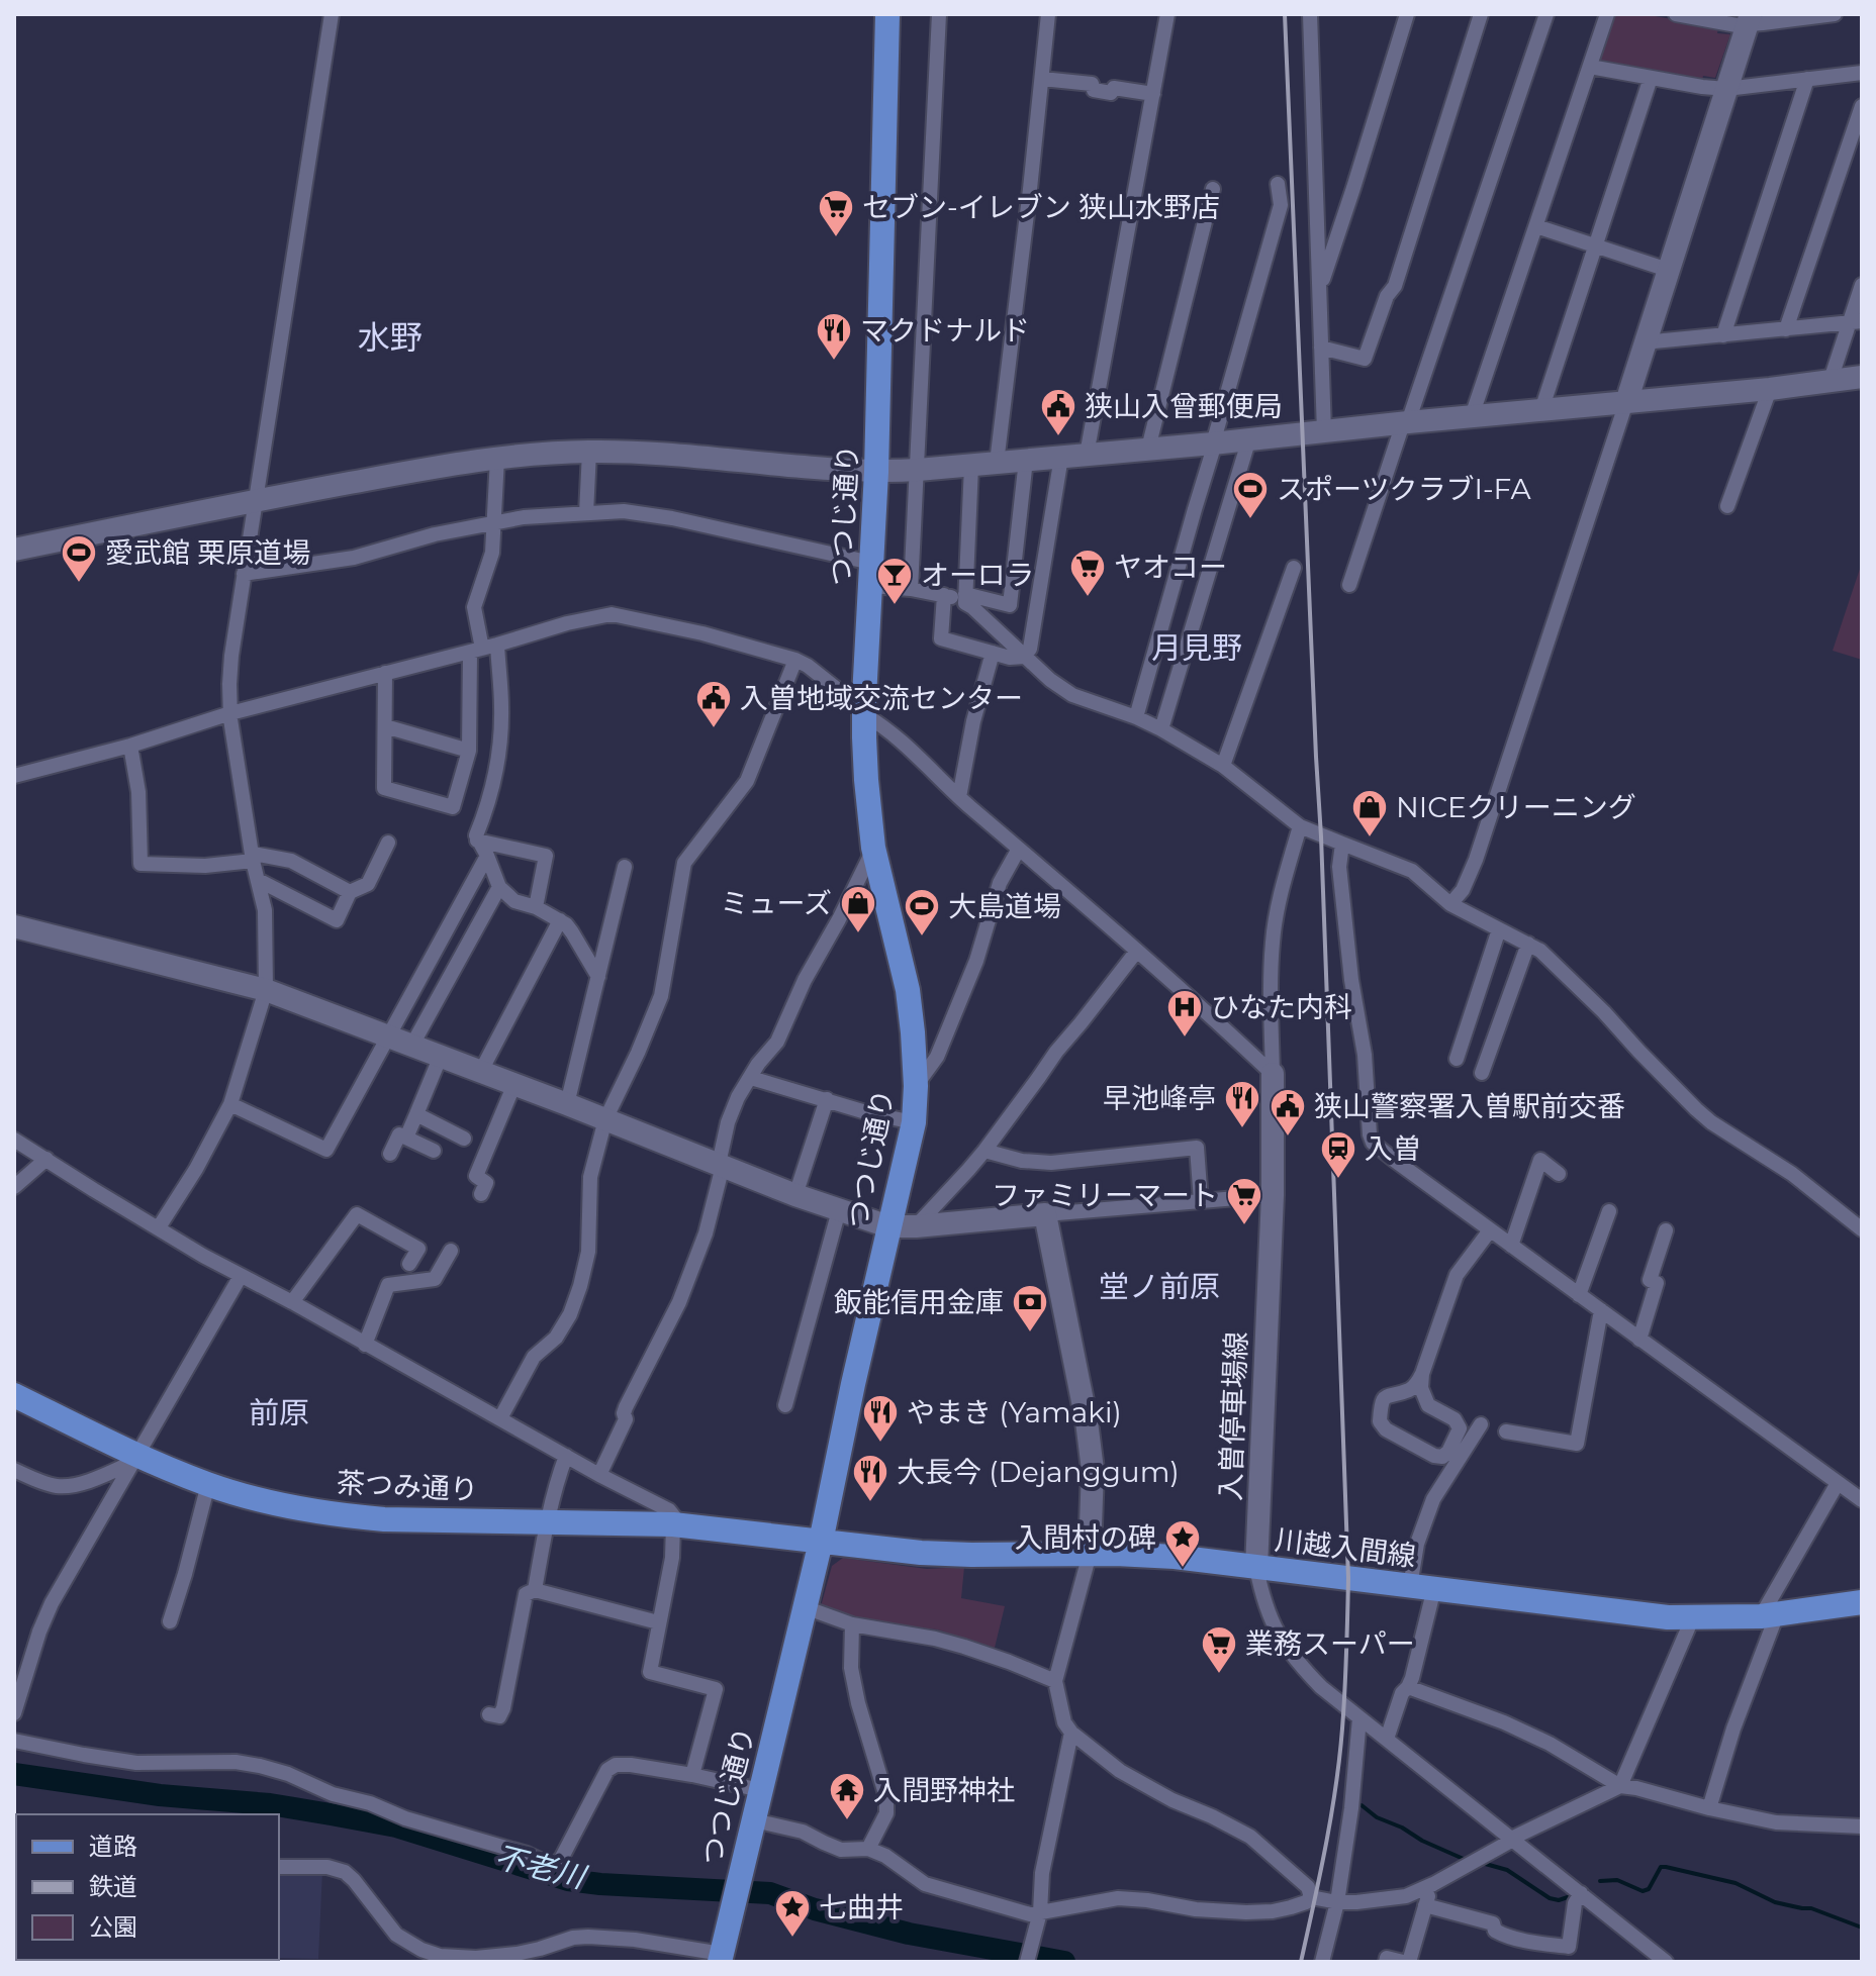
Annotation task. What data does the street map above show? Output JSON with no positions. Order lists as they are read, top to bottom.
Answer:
{
  "streets": {
    "main road": ["つつじ通り", "茶つみ通り", "川越入間線"],
    "street": ["入曽停車場線"]
  },
  "crossings": [
    ["つつじ通り", "茶つみ通り"],
    ["つつじ通り", "川越入間線"],
    ["入曽停車場線", "川越入間線"],
    ["茶つみ通り", "川越入間線"]
  ],
  "districts": [
    "水野",
    "月見野",
    "堂ノ前原",
    "前原"
  ],
  "water": ["不老川"],
  "places": {
    "supermarket": [
      "セブン-イレブン 狭山水野店",
      "ヤオコー",
      "ファミリーマート",
      "業務スーパー"
    ],
    "restaurant": [
      "マクドナルド",
      "早池峰亭",
      "やまき (Yamaki)",
      "大長今 (Dejanggum)"
    ],
    "public building": ["狭山入曾郵便局", "入曽地域交流センター", "狭山警察署入曽駅前交番"],
    "sports": ["スポーツクラブI-FA", "愛武館 栗原道場", "大島道場"],
    "bar": ["オーロラ"],
    "shop": ["NICEクリーニング", "ミューズ"],
    "hospital": ["ひなた内科"],
    "station": ["入曽"],
    "bank": ["飯能信用金庫"],
    "place": ["入間村の碑", "七曲井"],
    "temple": ["入間野神社"]
  },
  "legend": ["道路", "鉄道", "公園"]
}
